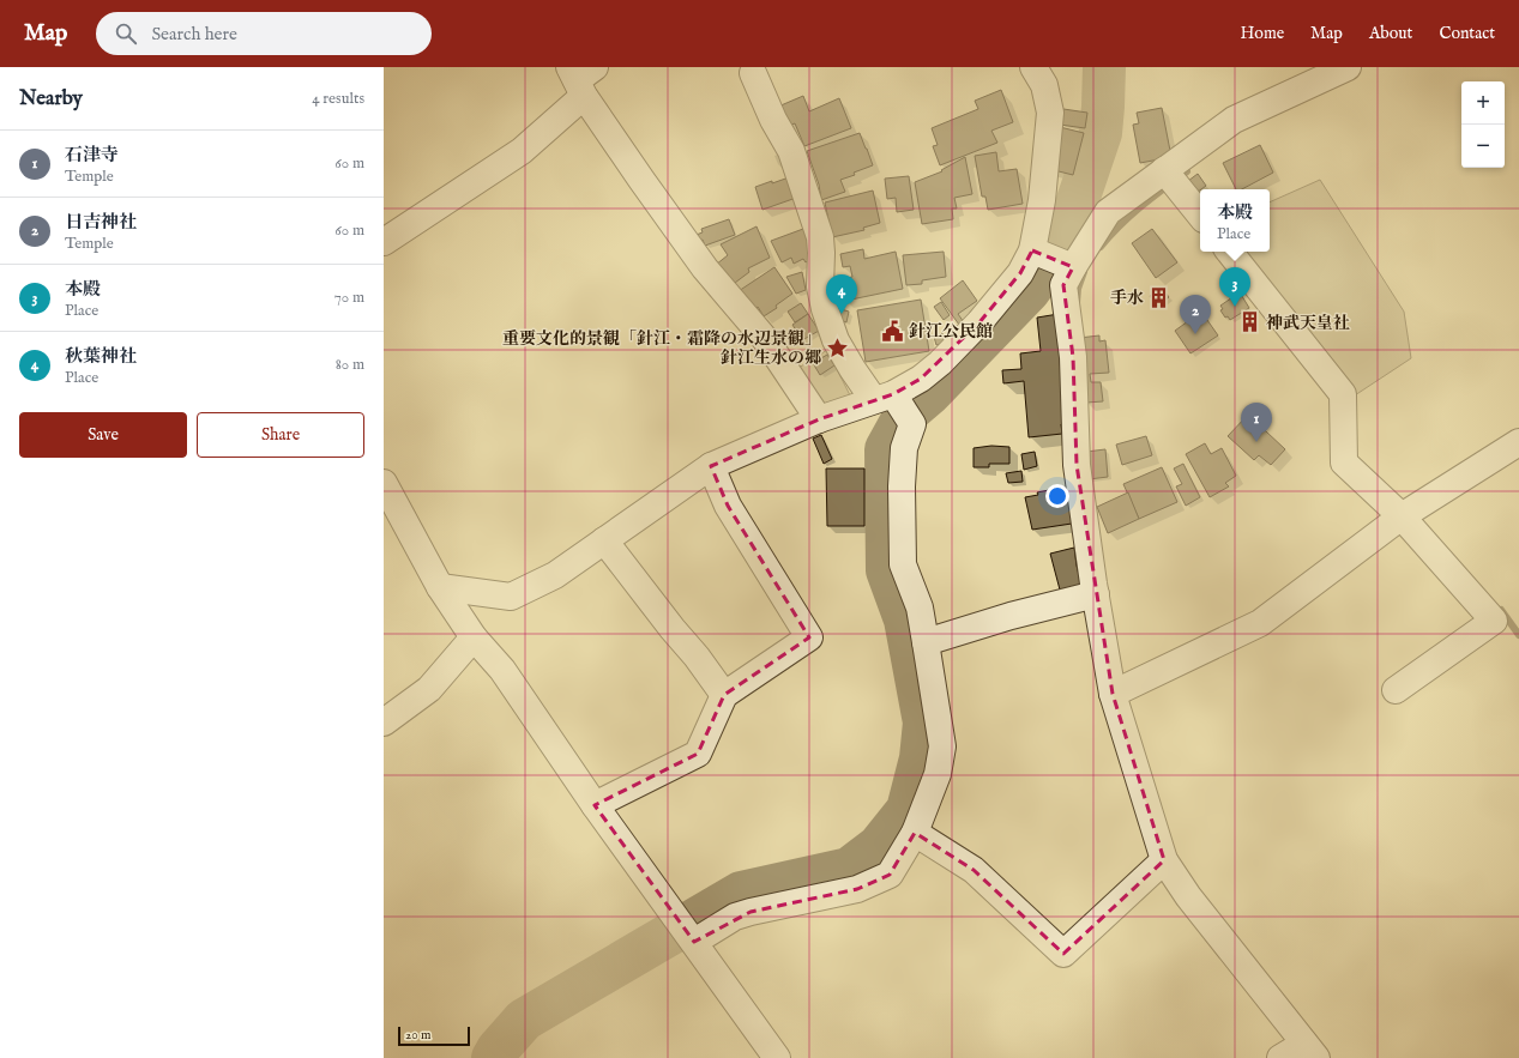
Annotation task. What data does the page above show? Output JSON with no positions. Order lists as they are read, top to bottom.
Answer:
{
  "places": {
    "building": ["手水", "神武天皇社"],
    "public building": ["針江公民館"],
    "place": ["重要文化的景観「針江・霜降の水辺景観」 針江生水の郷"]
  },
  "scale_bar": "20 m",
  "page": {
    "header": "Map",
    "search": "Search here",
    "nav": [
      "Home",
      "Map",
      "About",
      "Contact"
    ],
    "heading": ["Nearby", "4 results"],
    "map_buttons": ["+", "−"],
    "list": [
      {
        "mark": "1",
        "name": "石津寺",
        "note": "Temple",
        "value": "60 m"
      },
      {
        "mark": "2",
        "name": "日吉神社",
        "note": "Temple",
        "value": "60 m"
      },
      {
        "mark": "3",
        "name": "本殿",
        "note": "Place",
        "value": "70 m"
      },
      {
        "mark": "4",
        "name": "秋葉神社",
        "note": "Place",
        "value": "80 m"
      }
    ],
    "popup": ["本殿", "Place"],
    "pins": [
      "3",
      "4",
      "2",
      "1"
    ],
    "buttons": ["Save", "Share"],
    "scale": "20 m"
  }
}
